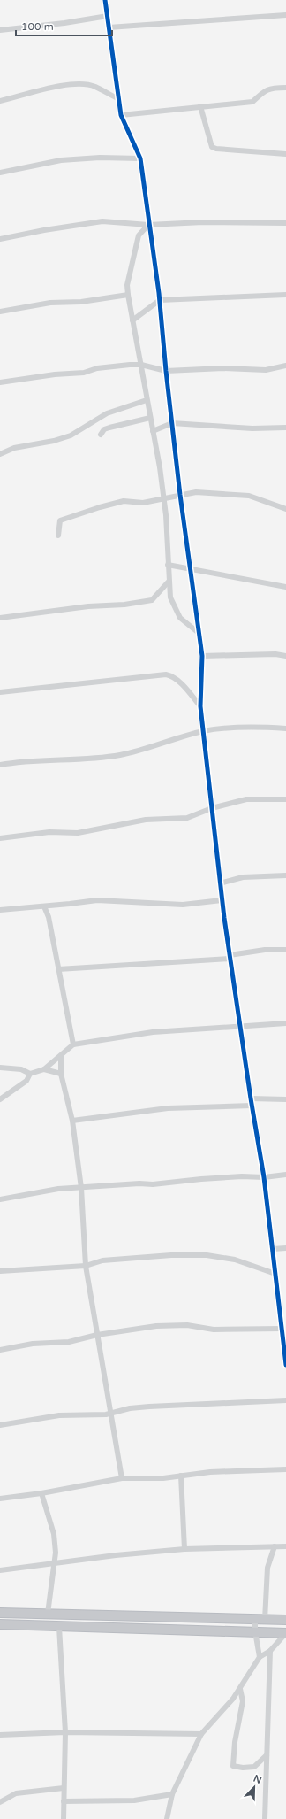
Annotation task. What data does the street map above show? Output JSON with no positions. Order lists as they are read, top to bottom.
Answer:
{
  "scale_bar": "100 m",
  "north": "top right"
}
